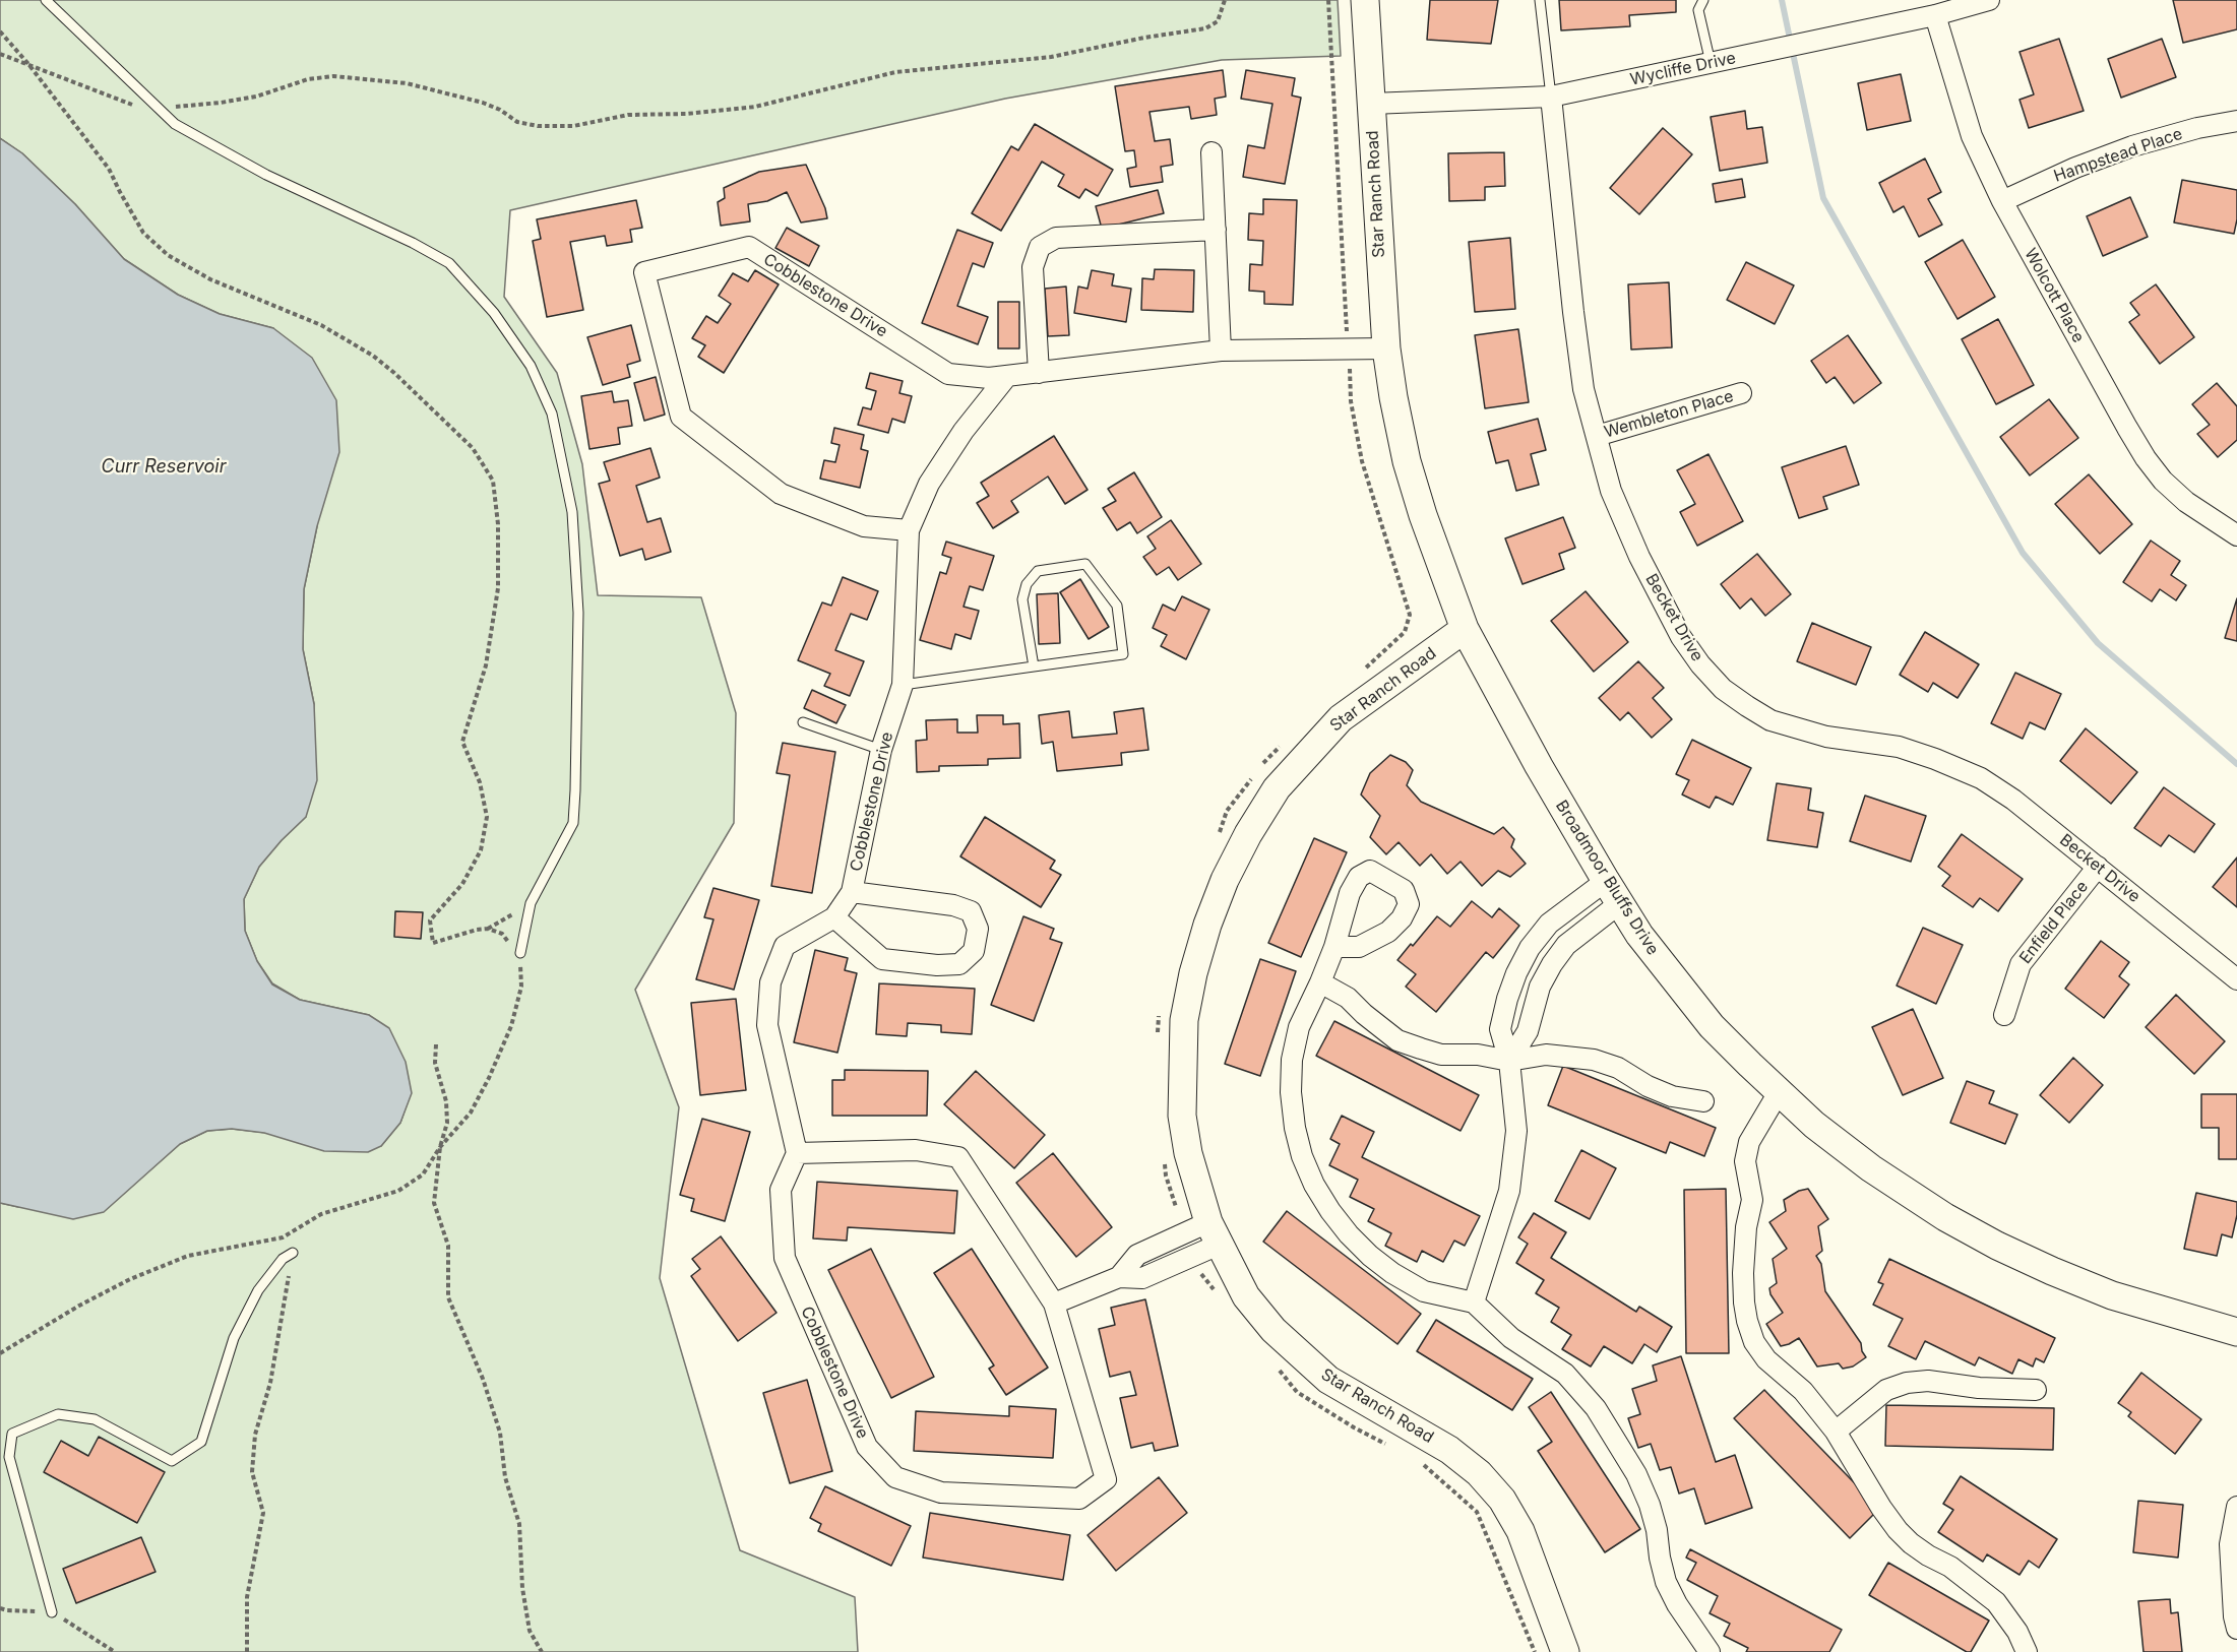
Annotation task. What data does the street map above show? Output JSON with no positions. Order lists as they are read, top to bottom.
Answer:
{
  "streets": {
    "street": [
      "Wycliffe Drive",
      "Hampstead Place",
      "Star Ranch Road",
      "Cobblestone Drive",
      "Wolcott Place",
      "Wembleton Place",
      "Becket Drive",
      "Broadmoor Bluffs Drive",
      "Enfield Place"
    ]
  },
  "crossings": [
    ["Wycliffe Drive", "Star Ranch Road"],
    ["Wycliffe Drive", "Wolcott Place"],
    ["Wycliffe Drive", "Becket Drive"],
    ["Hampstead Place", "Wolcott Place"],
    ["Star Ranch Road", "Cobblestone Drive"],
    ["Star Ranch Road", "Broadmoor Bluffs Drive"],
    ["Wembleton Place", "Becket Drive"],
    ["Becket Drive", "Enfield Place"]
  ],
  "water": ["Curr Reservoir"]
}
